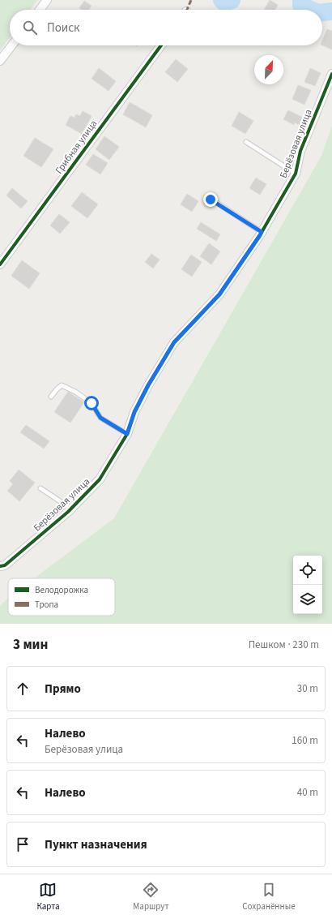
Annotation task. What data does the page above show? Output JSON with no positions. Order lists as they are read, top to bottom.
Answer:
{
  "streets": {
    "street": ["Берёзовая улица", "Грибная улица"]
  },
  "legend": ["Велодорожка", "Тропа"],
  "north": "top right",
  "page": {
    "search": "Поиск",
    "heading": ["3 мин", "Пешком · 230 m"],
    "list": [
      ["Прямо", "30 m"],
      ["Налево", "Берёзовая улица", "160 m"],
      ["Налево", "40 m"],
      "Пункт назначения"
    ],
    "nav": ["Карта", "Маршрут", "Сохранённые"]
  }
}
